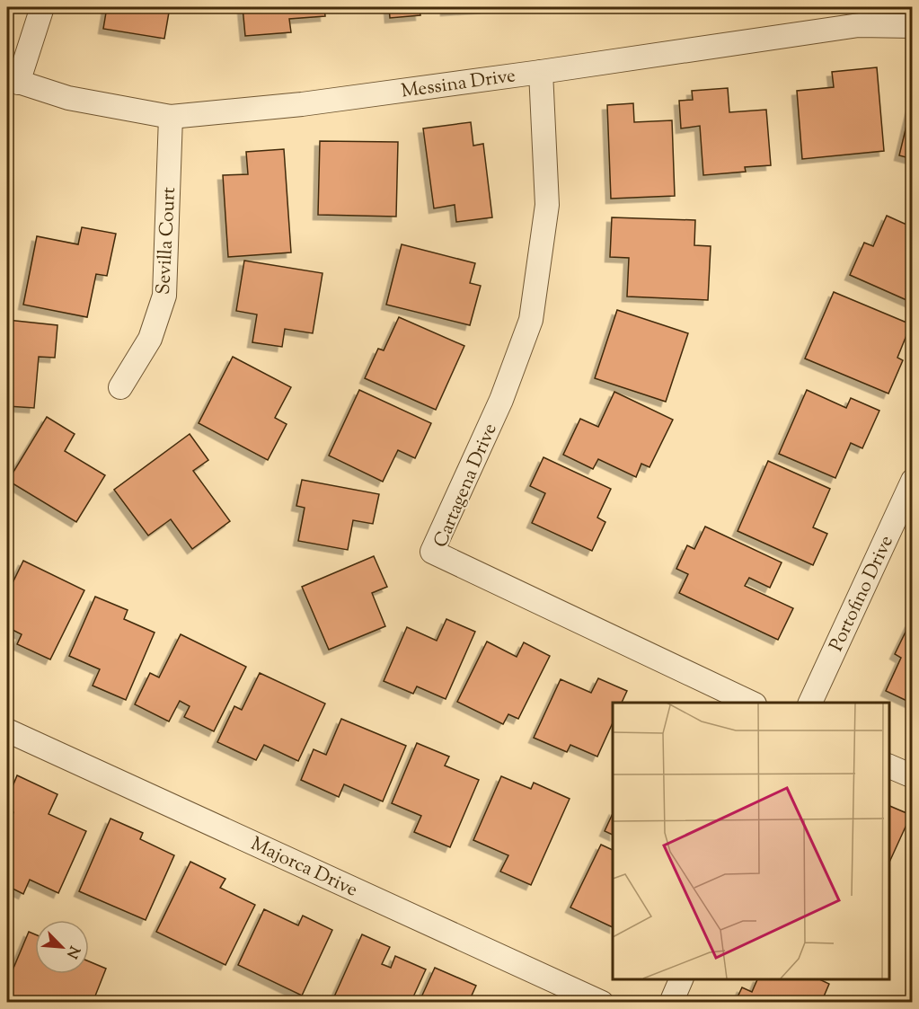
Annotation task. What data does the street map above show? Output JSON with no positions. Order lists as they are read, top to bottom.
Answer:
{
  "streets": {
    "street": [
      "Messina Drive",
      "Sevilla Court",
      "Cartagena Drive",
      "Portofino Drive",
      "Majorca Drive"
    ]
  },
  "crossings": [
    ["Messina Drive", "Sevilla Court"],
    ["Messina Drive", "Cartagena Drive"]
  ],
  "north": "bottom right"
}
